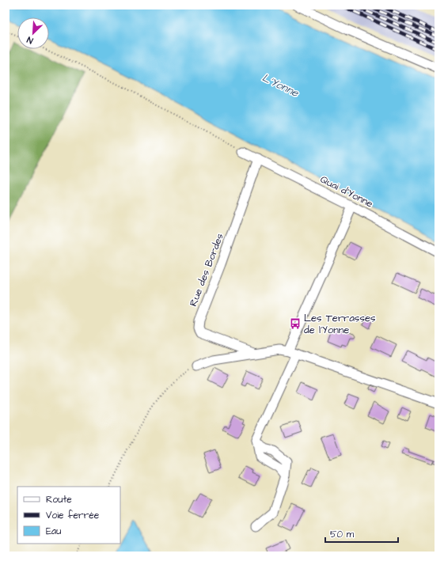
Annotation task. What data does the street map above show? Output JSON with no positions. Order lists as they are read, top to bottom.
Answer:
{
  "streets": {
    "street": ["Quai d'Yonne", "Rue des Bordes"]
  },
  "crossings": [
    ["Quai d'Yonne", "Rue des Bordes"]
  ],
  "water": ["L'Yonne"],
  "places": {
    "bus stop": ["Les Terrasses de l'Yonne"]
  },
  "legend": ["Route", "Voie ferrée", "Eau"],
  "scale_bar": "50 m",
  "north": "bottom left"
}
